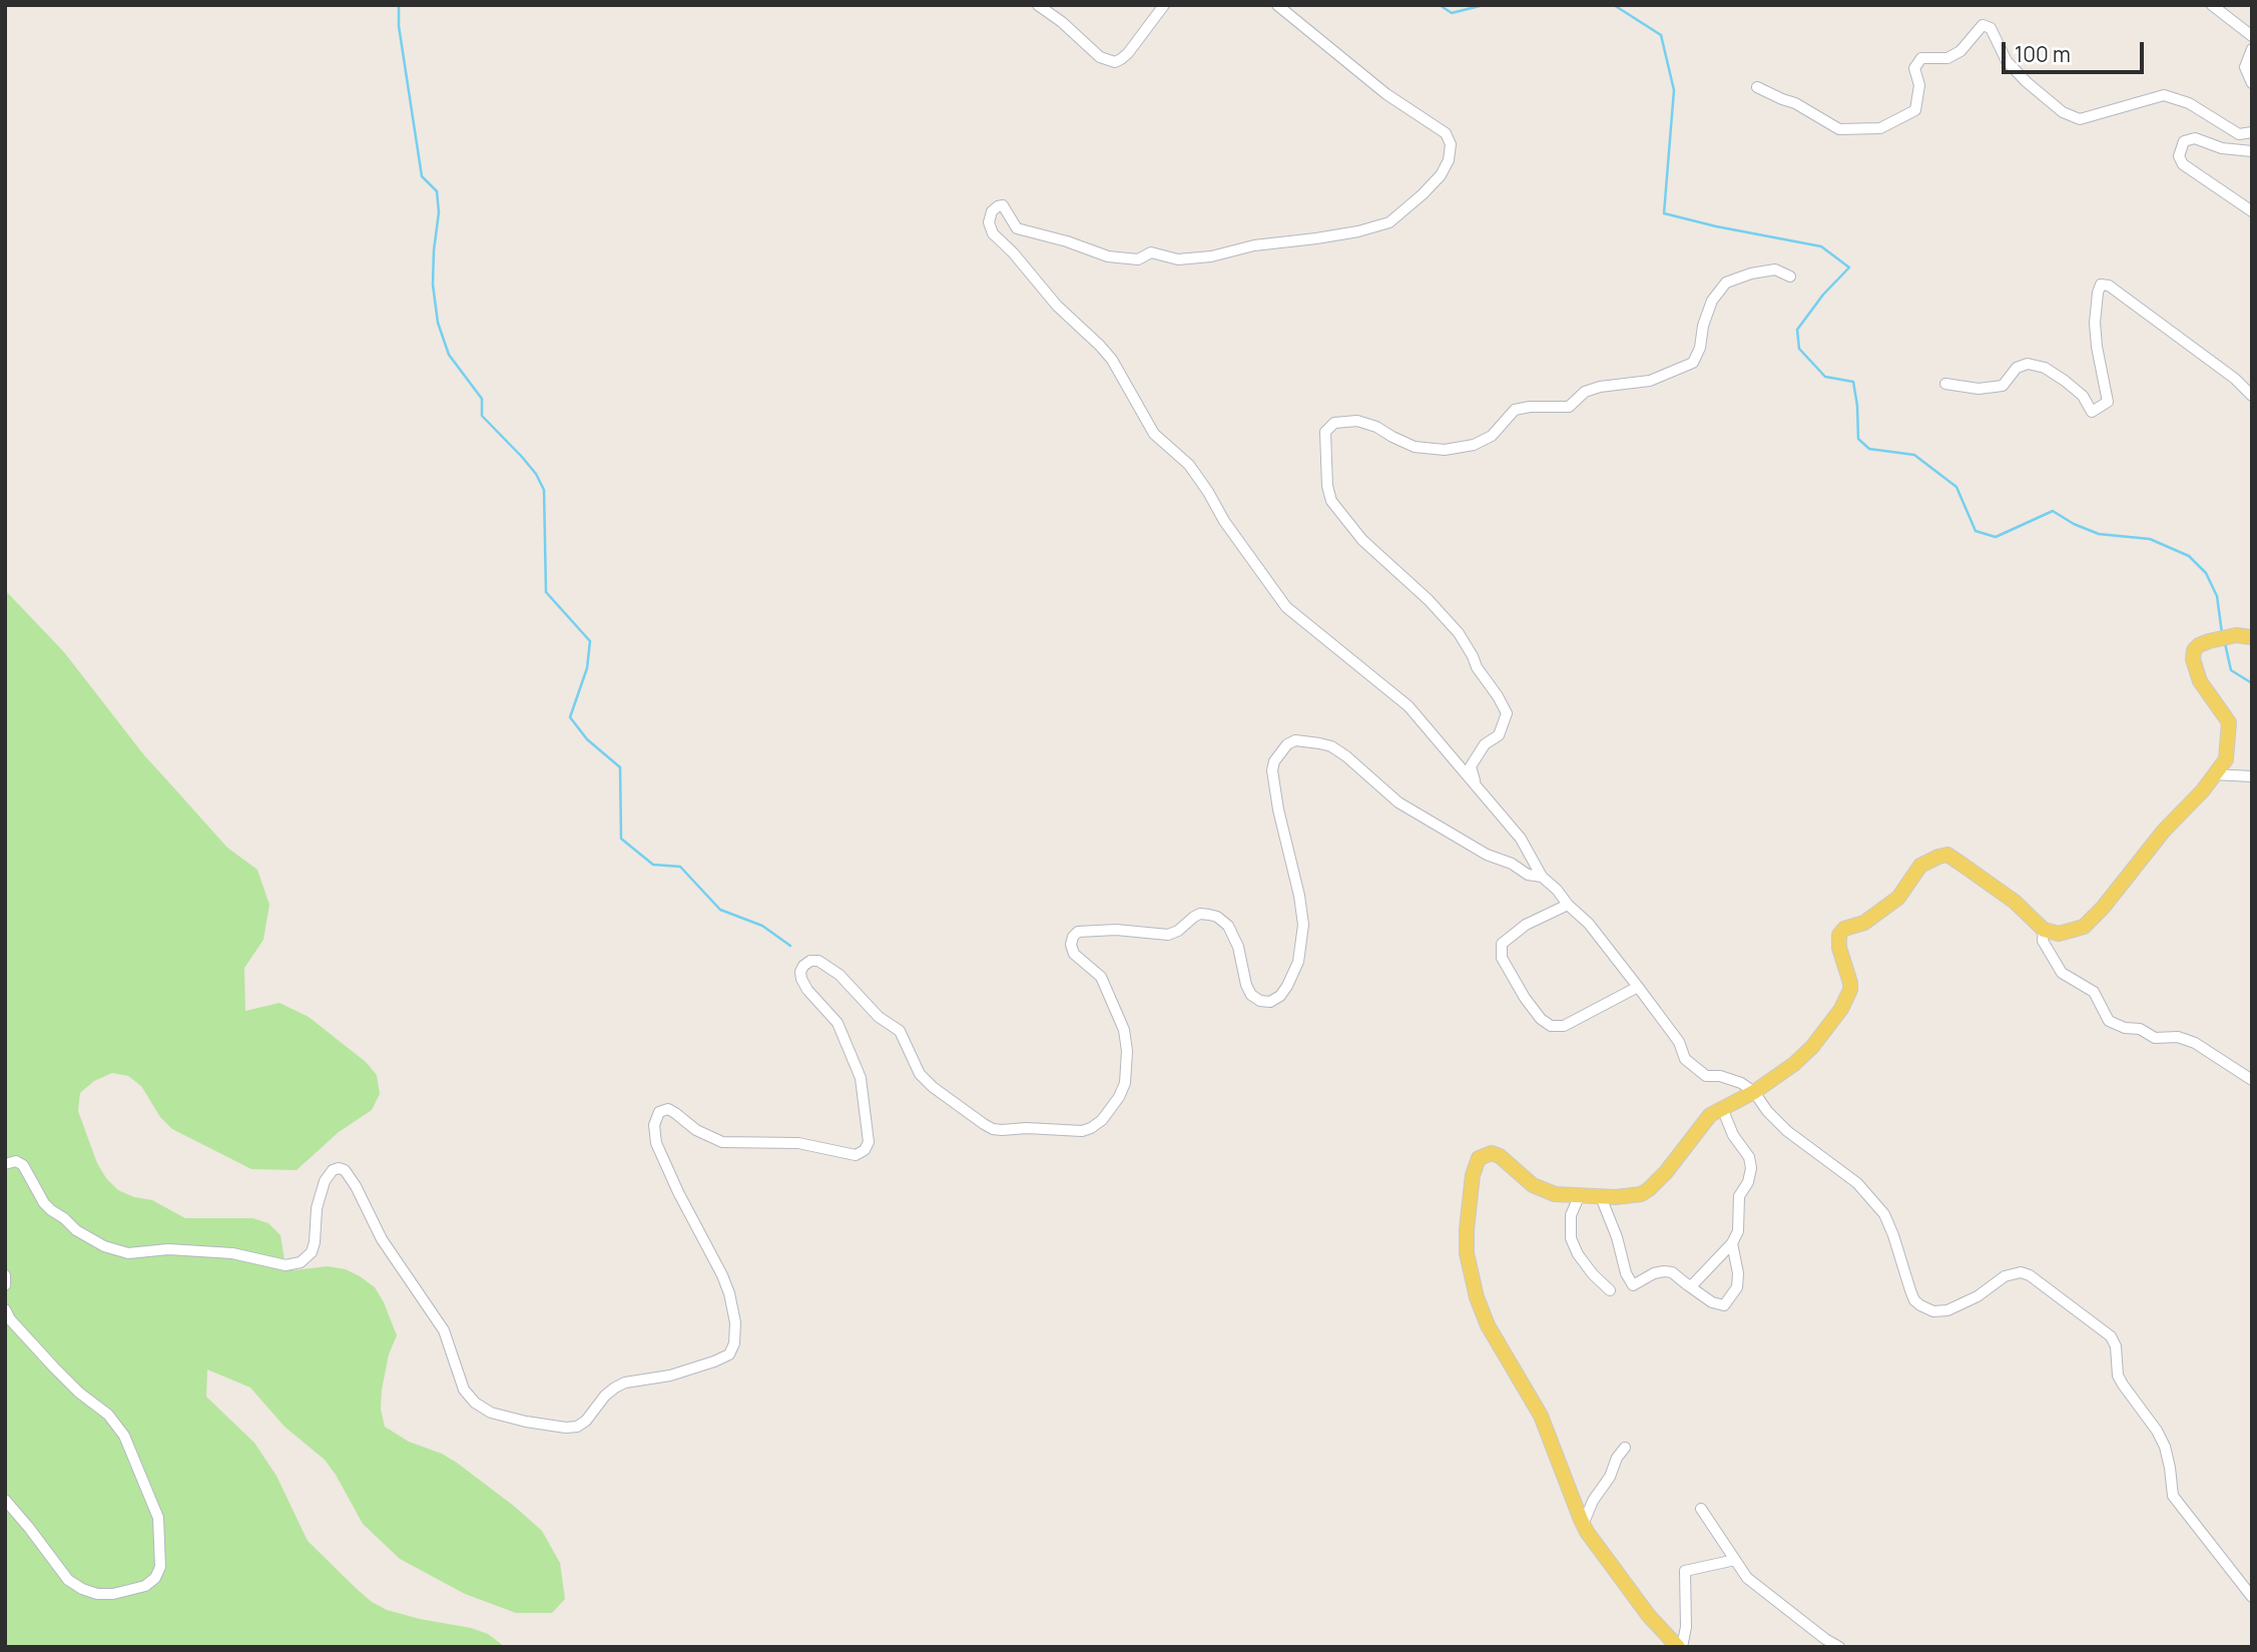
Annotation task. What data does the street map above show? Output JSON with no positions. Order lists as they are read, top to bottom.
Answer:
{
  "scale_bar": "100 m"
}
